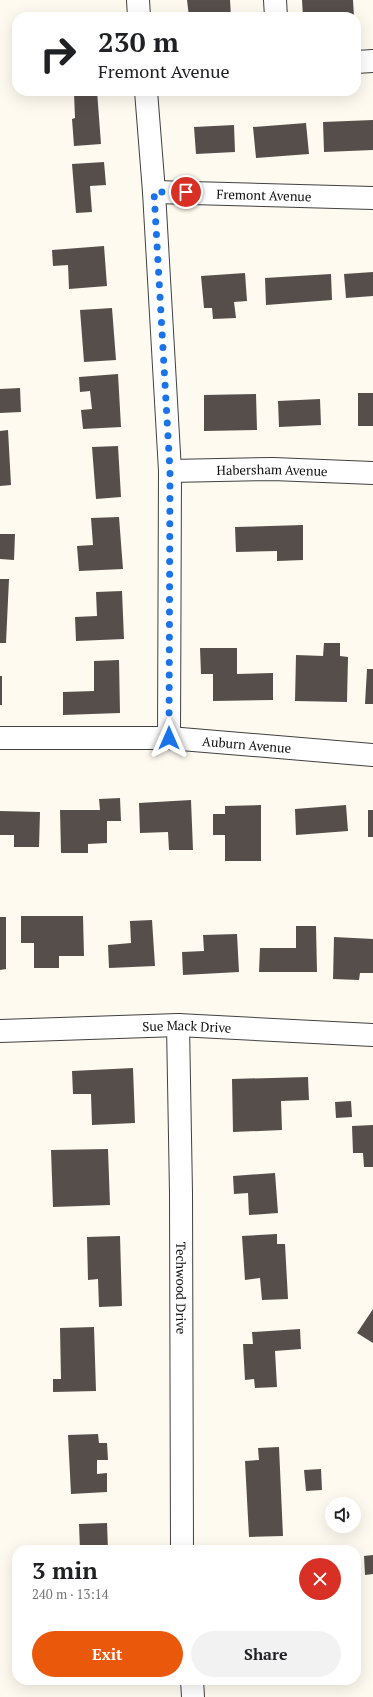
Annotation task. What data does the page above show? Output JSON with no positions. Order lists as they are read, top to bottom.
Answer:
{
  "streets": {
    "street": [
      "Fremont Avenue",
      "Habersham Avenue",
      "Auburn Avenue",
      "Sue Mack Drive",
      "Techwood Drive"
    ]
  },
  "crossings": [
    ["Sue Mack Drive", "Techwood Drive"]
  ],
  "page": {
    "turn": ["230 m", "Fremont Avenue"],
    "heading": ["3 min", "240 m · 13:14"],
    "buttons": ["Exit", "Share"]
  }
}
